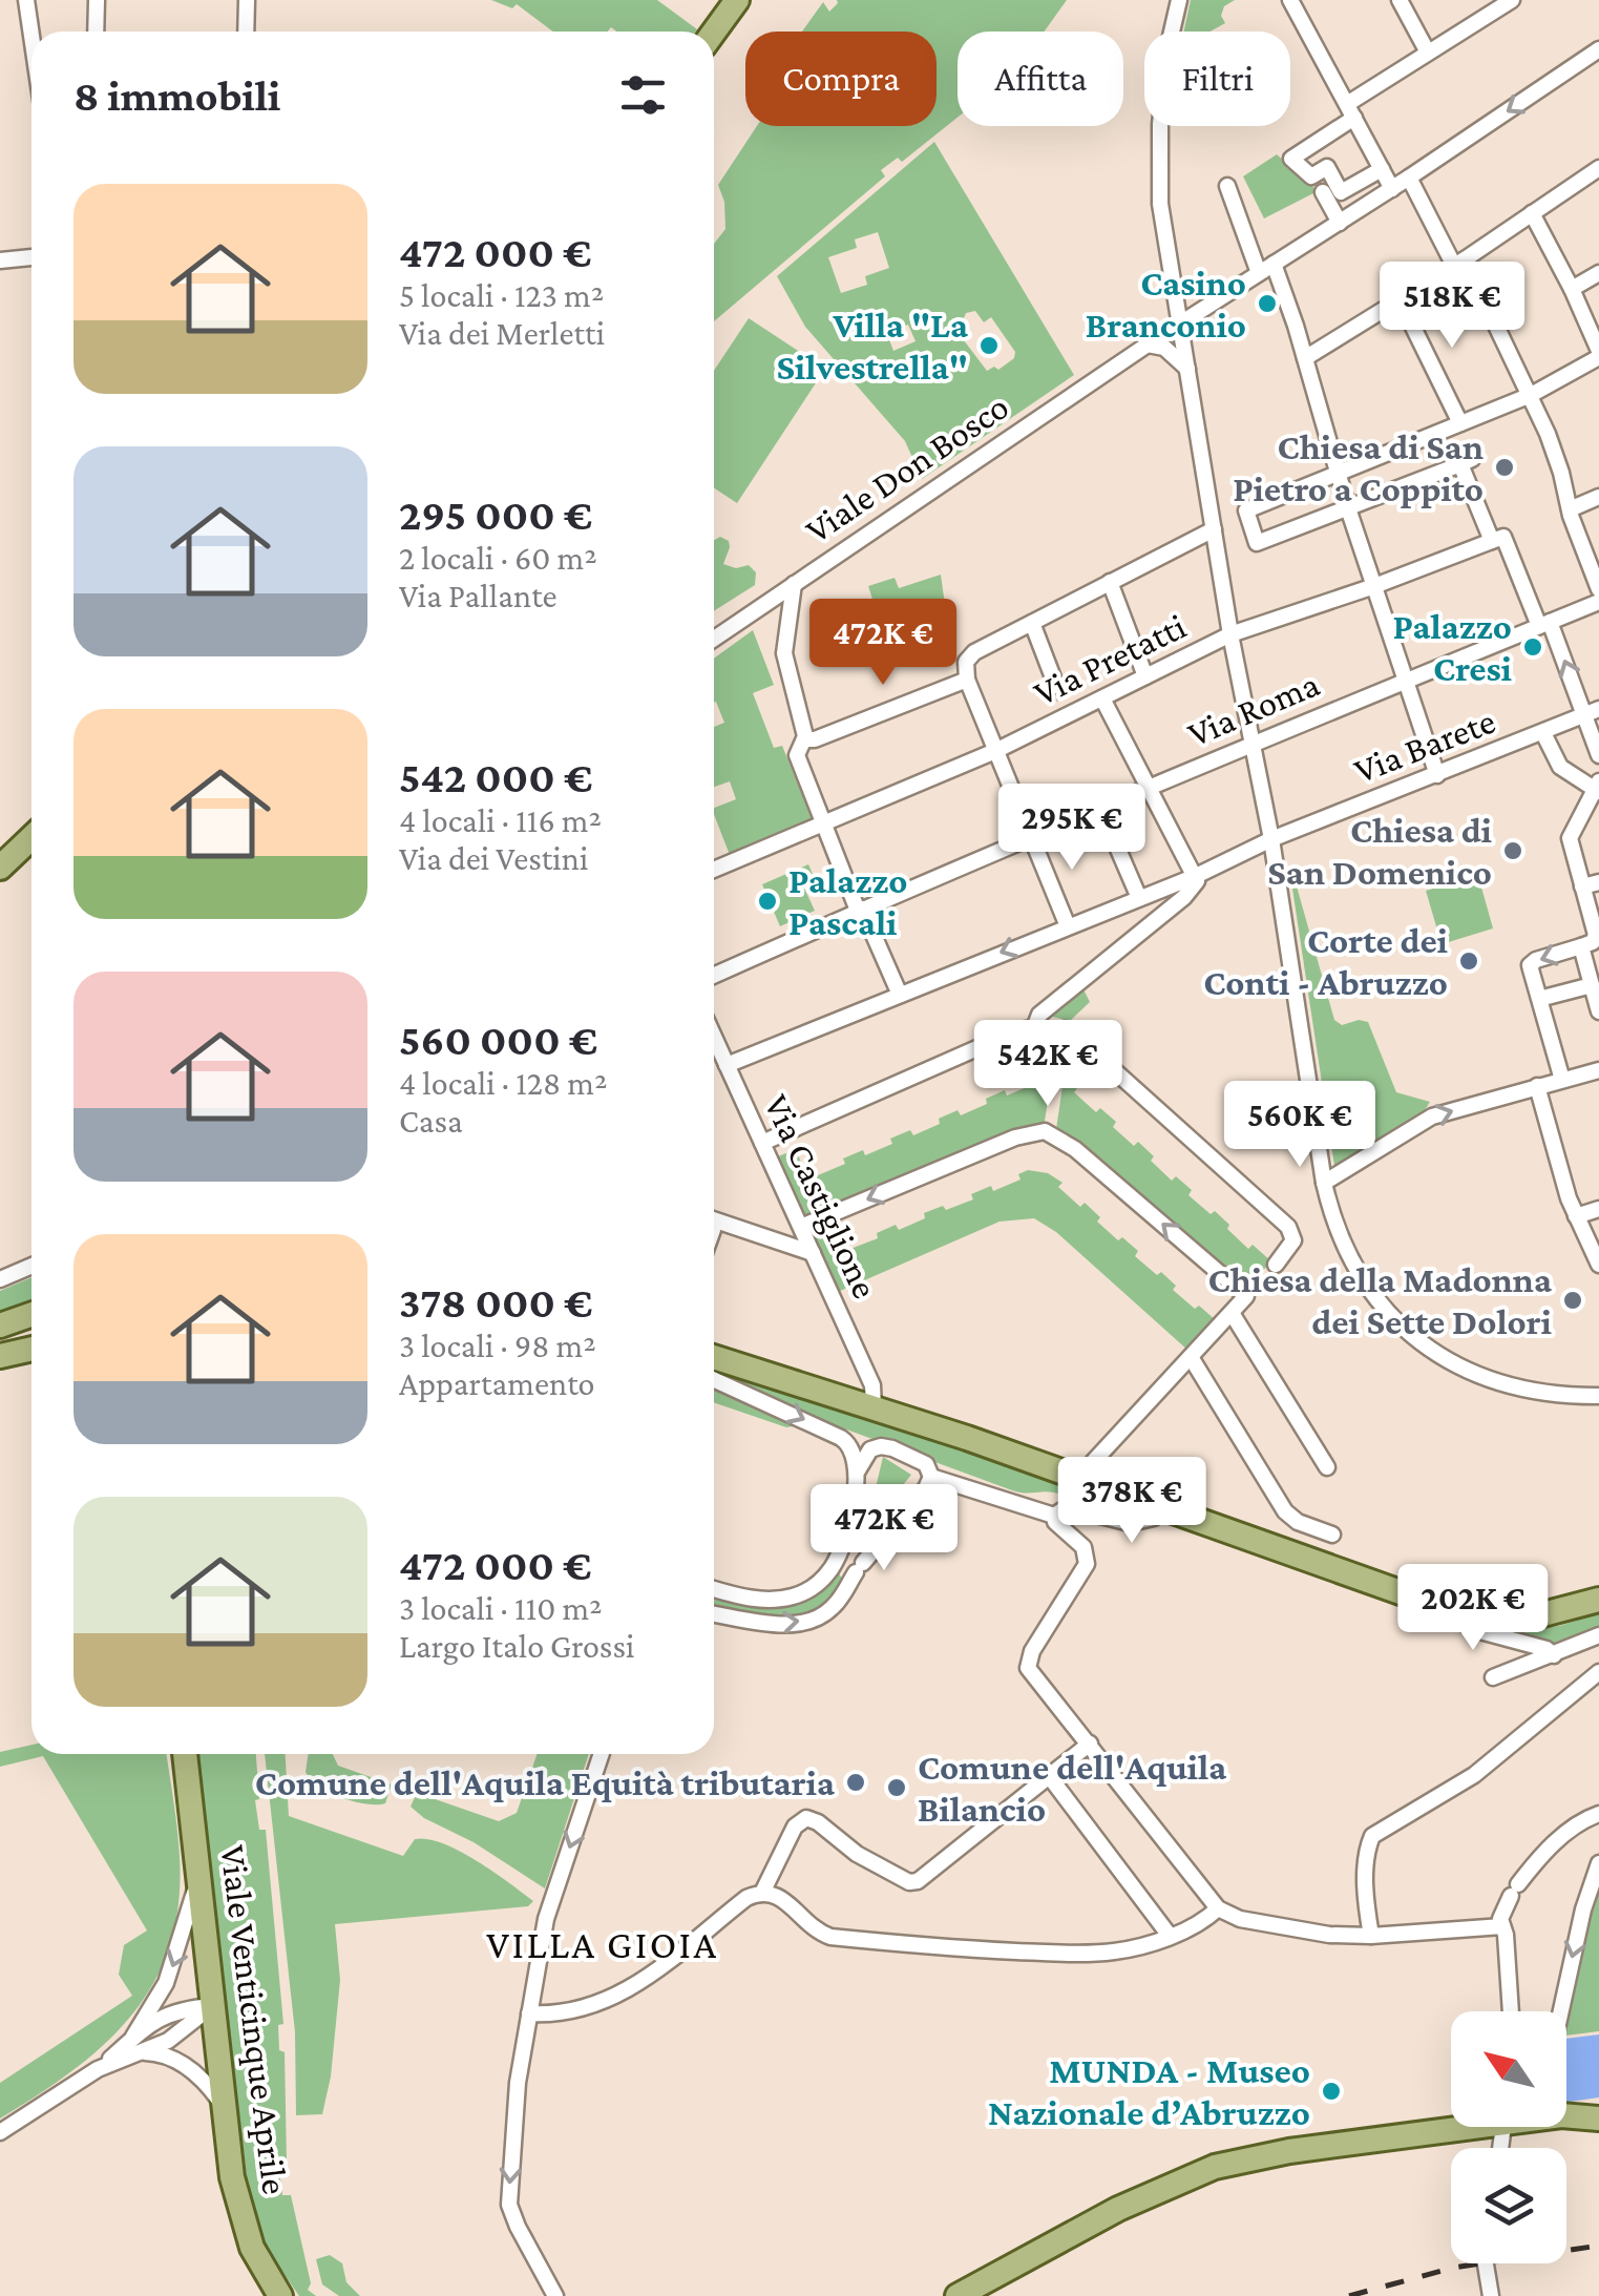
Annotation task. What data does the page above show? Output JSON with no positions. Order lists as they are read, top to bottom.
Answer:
{
  "streets": {
    "main road": ["Viale Venticinque Aprile"],
    "street": [
      "Viale Don Bosco",
      "Via Pretatti",
      "Via Roma",
      "Via Barete",
      "Via Castiglione"
    ]
  },
  "crossings": [
    ["Via Barete", "Via Castiglione"]
  ],
  "districts": ["VILLA GIOIA"],
  "places": [
    "Casino Branconio",
    "Villa \"La Silvestrella\"",
    "Chiesa di San Pietro a Coppito",
    "Palazzo Cresi",
    "Chiesa di San Domenico",
    "Palazzo Pascali",
    "Corte dei Conti - Abruzzo",
    "Chiesa della Madonna dei Sette Dolori",
    "Comune dell'Aquila Equità tributaria",
    "Comune dell'Aquila Bilancio",
    "MUNDA - Museo Nazionale d’Abruzzo"
  ],
  "north": "top left",
  "page": {
    "chip": ["Compra", "Affitta", "Filtri"],
    "heading": "8 immobili",
    "list": [
      {
        "name": "472 000 €",
        "note": "5 locali · 123 m² · Via dei Merletti"
      },
      {
        "name": "295 000 €",
        "note": "2 locali · 60 m² · Via Pallante"
      },
      {
        "name": "542 000 €",
        "note": "4 locali · 116 m² · Via dei Vestini"
      },
      {
        "name": "560 000 €",
        "note": "4 locali · 128 m² · Casa"
      },
      {
        "name": "378 000 €",
        "note": "3 locali · 98 m² · Appartamento"
      },
      {
        "name": "472 000 €",
        "note": "3 locali · 110 m² · Largo Italo Grossi"
      }
    ],
    "price": [
      "518K €",
      "472K €",
      "295K €",
      "542K €",
      "560K €",
      "378K €",
      "472K €",
      "202K €"
    ]
  }
}
